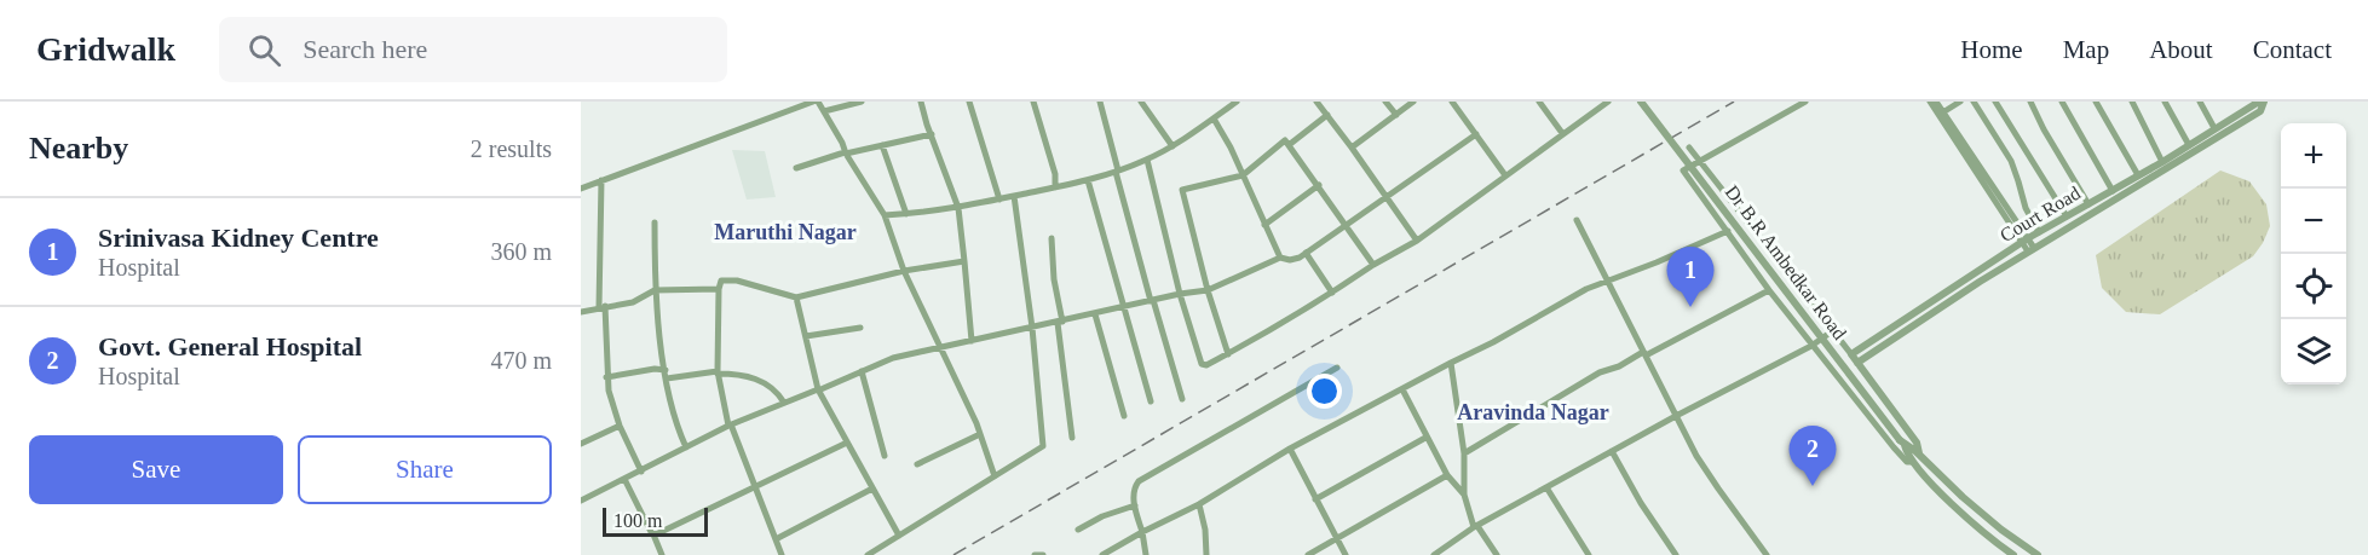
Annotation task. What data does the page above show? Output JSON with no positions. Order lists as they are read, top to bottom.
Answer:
{
  "streets": {
    "street": ["Court Road", "Dr B.R Ambedkar Road"]
  },
  "districts": ["Maruthi Nagar", "Aravinda Nagar"],
  "scale_bar": "100 m",
  "page": {
    "header": "Gridwalk",
    "search": "Search here",
    "nav": [
      "Home",
      "Map",
      "About",
      "Contact"
    ],
    "heading": ["Nearby", "2 results"],
    "map_buttons": ["+", "−"],
    "list": [
      {
        "mark": "1",
        "name": "Srinivasa Kidney Centre",
        "note": "Hospital",
        "value": "360 m"
      },
      {
        "mark": "2",
        "name": "Govt. General Hospital",
        "note": "Hospital",
        "value": "470 m"
      }
    ],
    "pins": ["1", "2"],
    "buttons": ["Save", "Share"],
    "scale": "100 m"
  }
}
